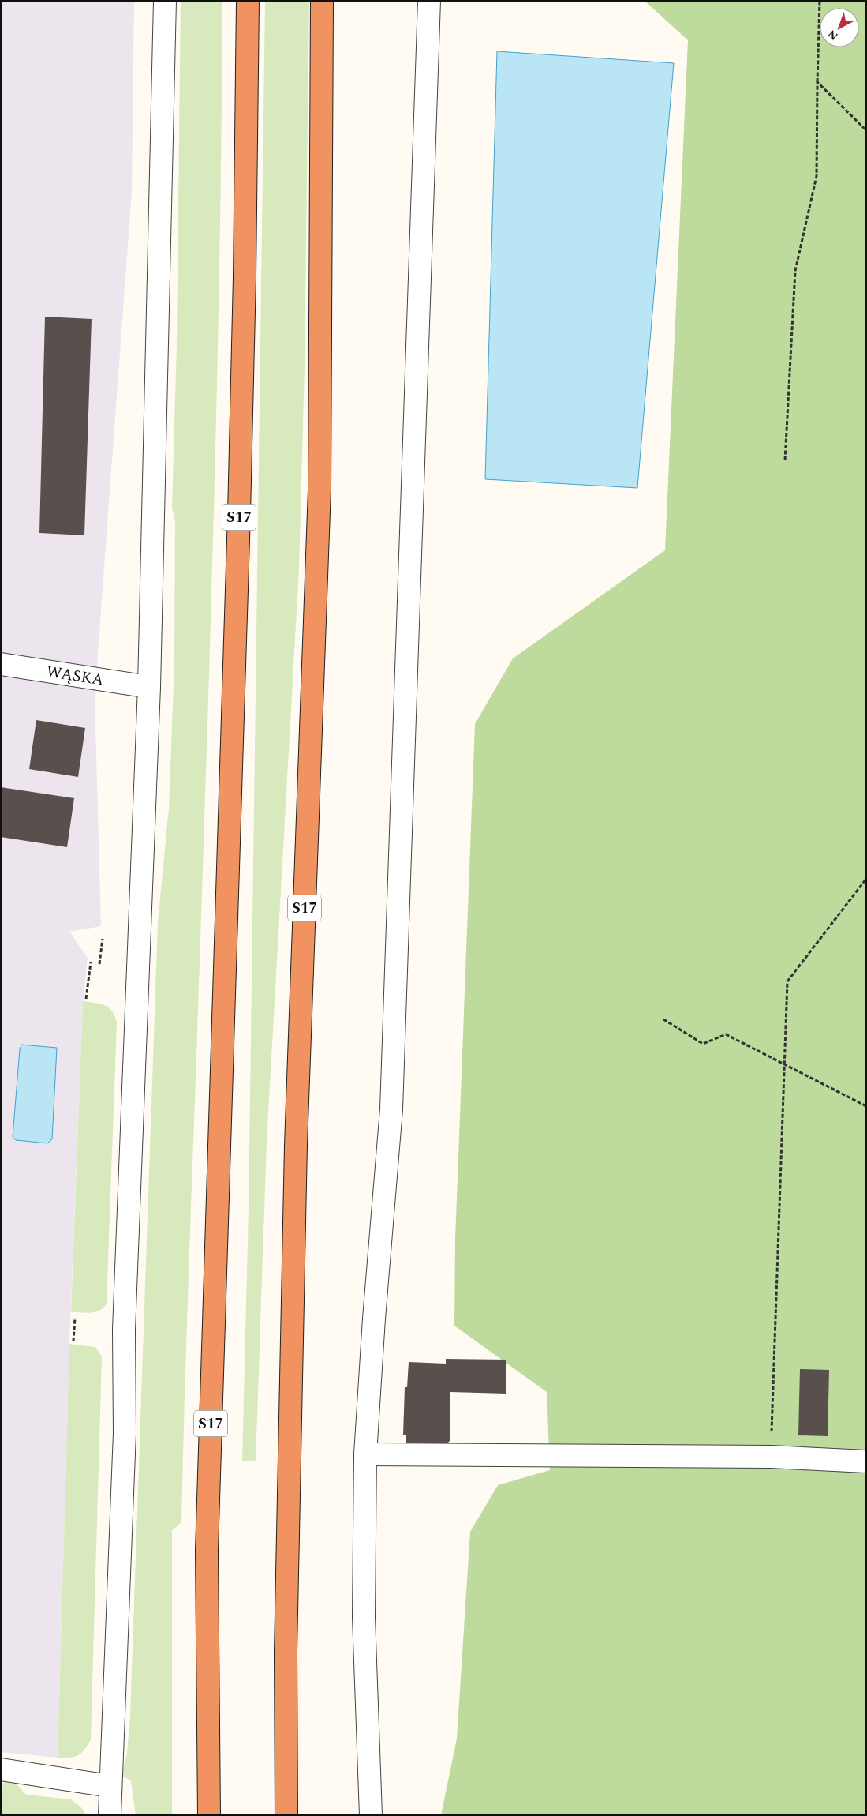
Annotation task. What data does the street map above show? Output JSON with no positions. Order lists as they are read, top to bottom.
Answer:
{
  "streets": {
    "highway": ["S17"],
    "street": ["WĄSKA"]
  },
  "north": "bottom left"
}
